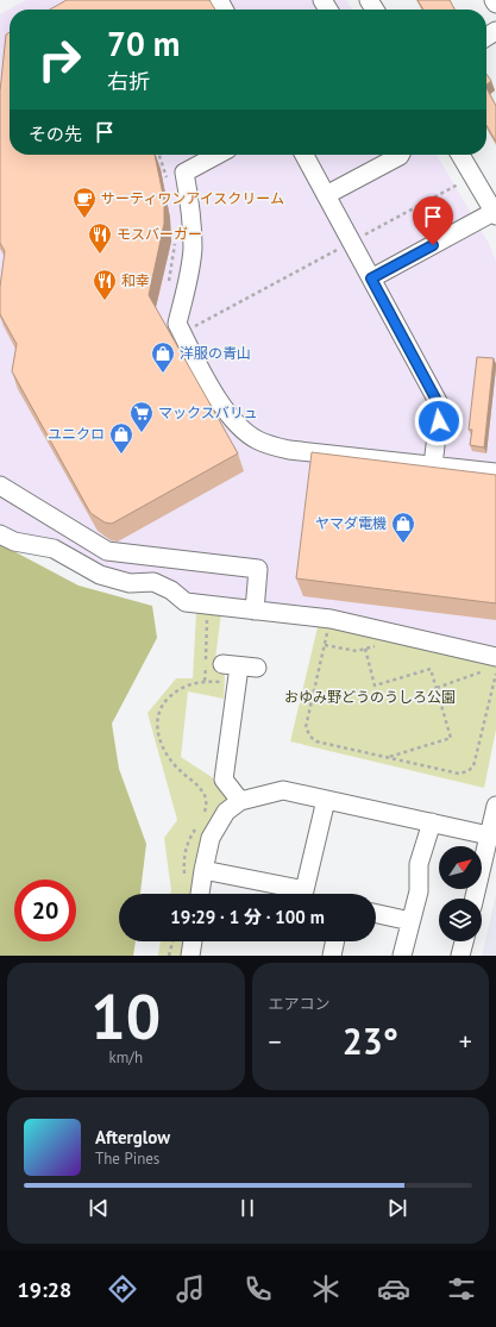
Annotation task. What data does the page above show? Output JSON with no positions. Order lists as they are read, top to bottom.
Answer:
{
  "parks": ["おゆみ野どうのうしろ公園"],
  "places": {
    "cafe": ["サーティワンアイスクリーム"],
    "restaurant": ["モスバーガー", "和幸"],
    "shop": ["洋服の青山", "ユニクロ", "ヤマダ電機"],
    "supermarket": ["マックスバリュ"]
  },
  "north": "top right",
  "page": {
    "turn": ["70 m", "右折"],
    "then": "その先",
    "limit": "20",
    "trip": "19:29 · 1 分 · 100 m",
    "tile": [
      ["10", "km/h"],
      "エアコン"
    ],
    "heat": ["−", "23°", "+"],
    "song": ["Afterglow", "The Pines"],
    "tabs": "19:28"
  }
}
